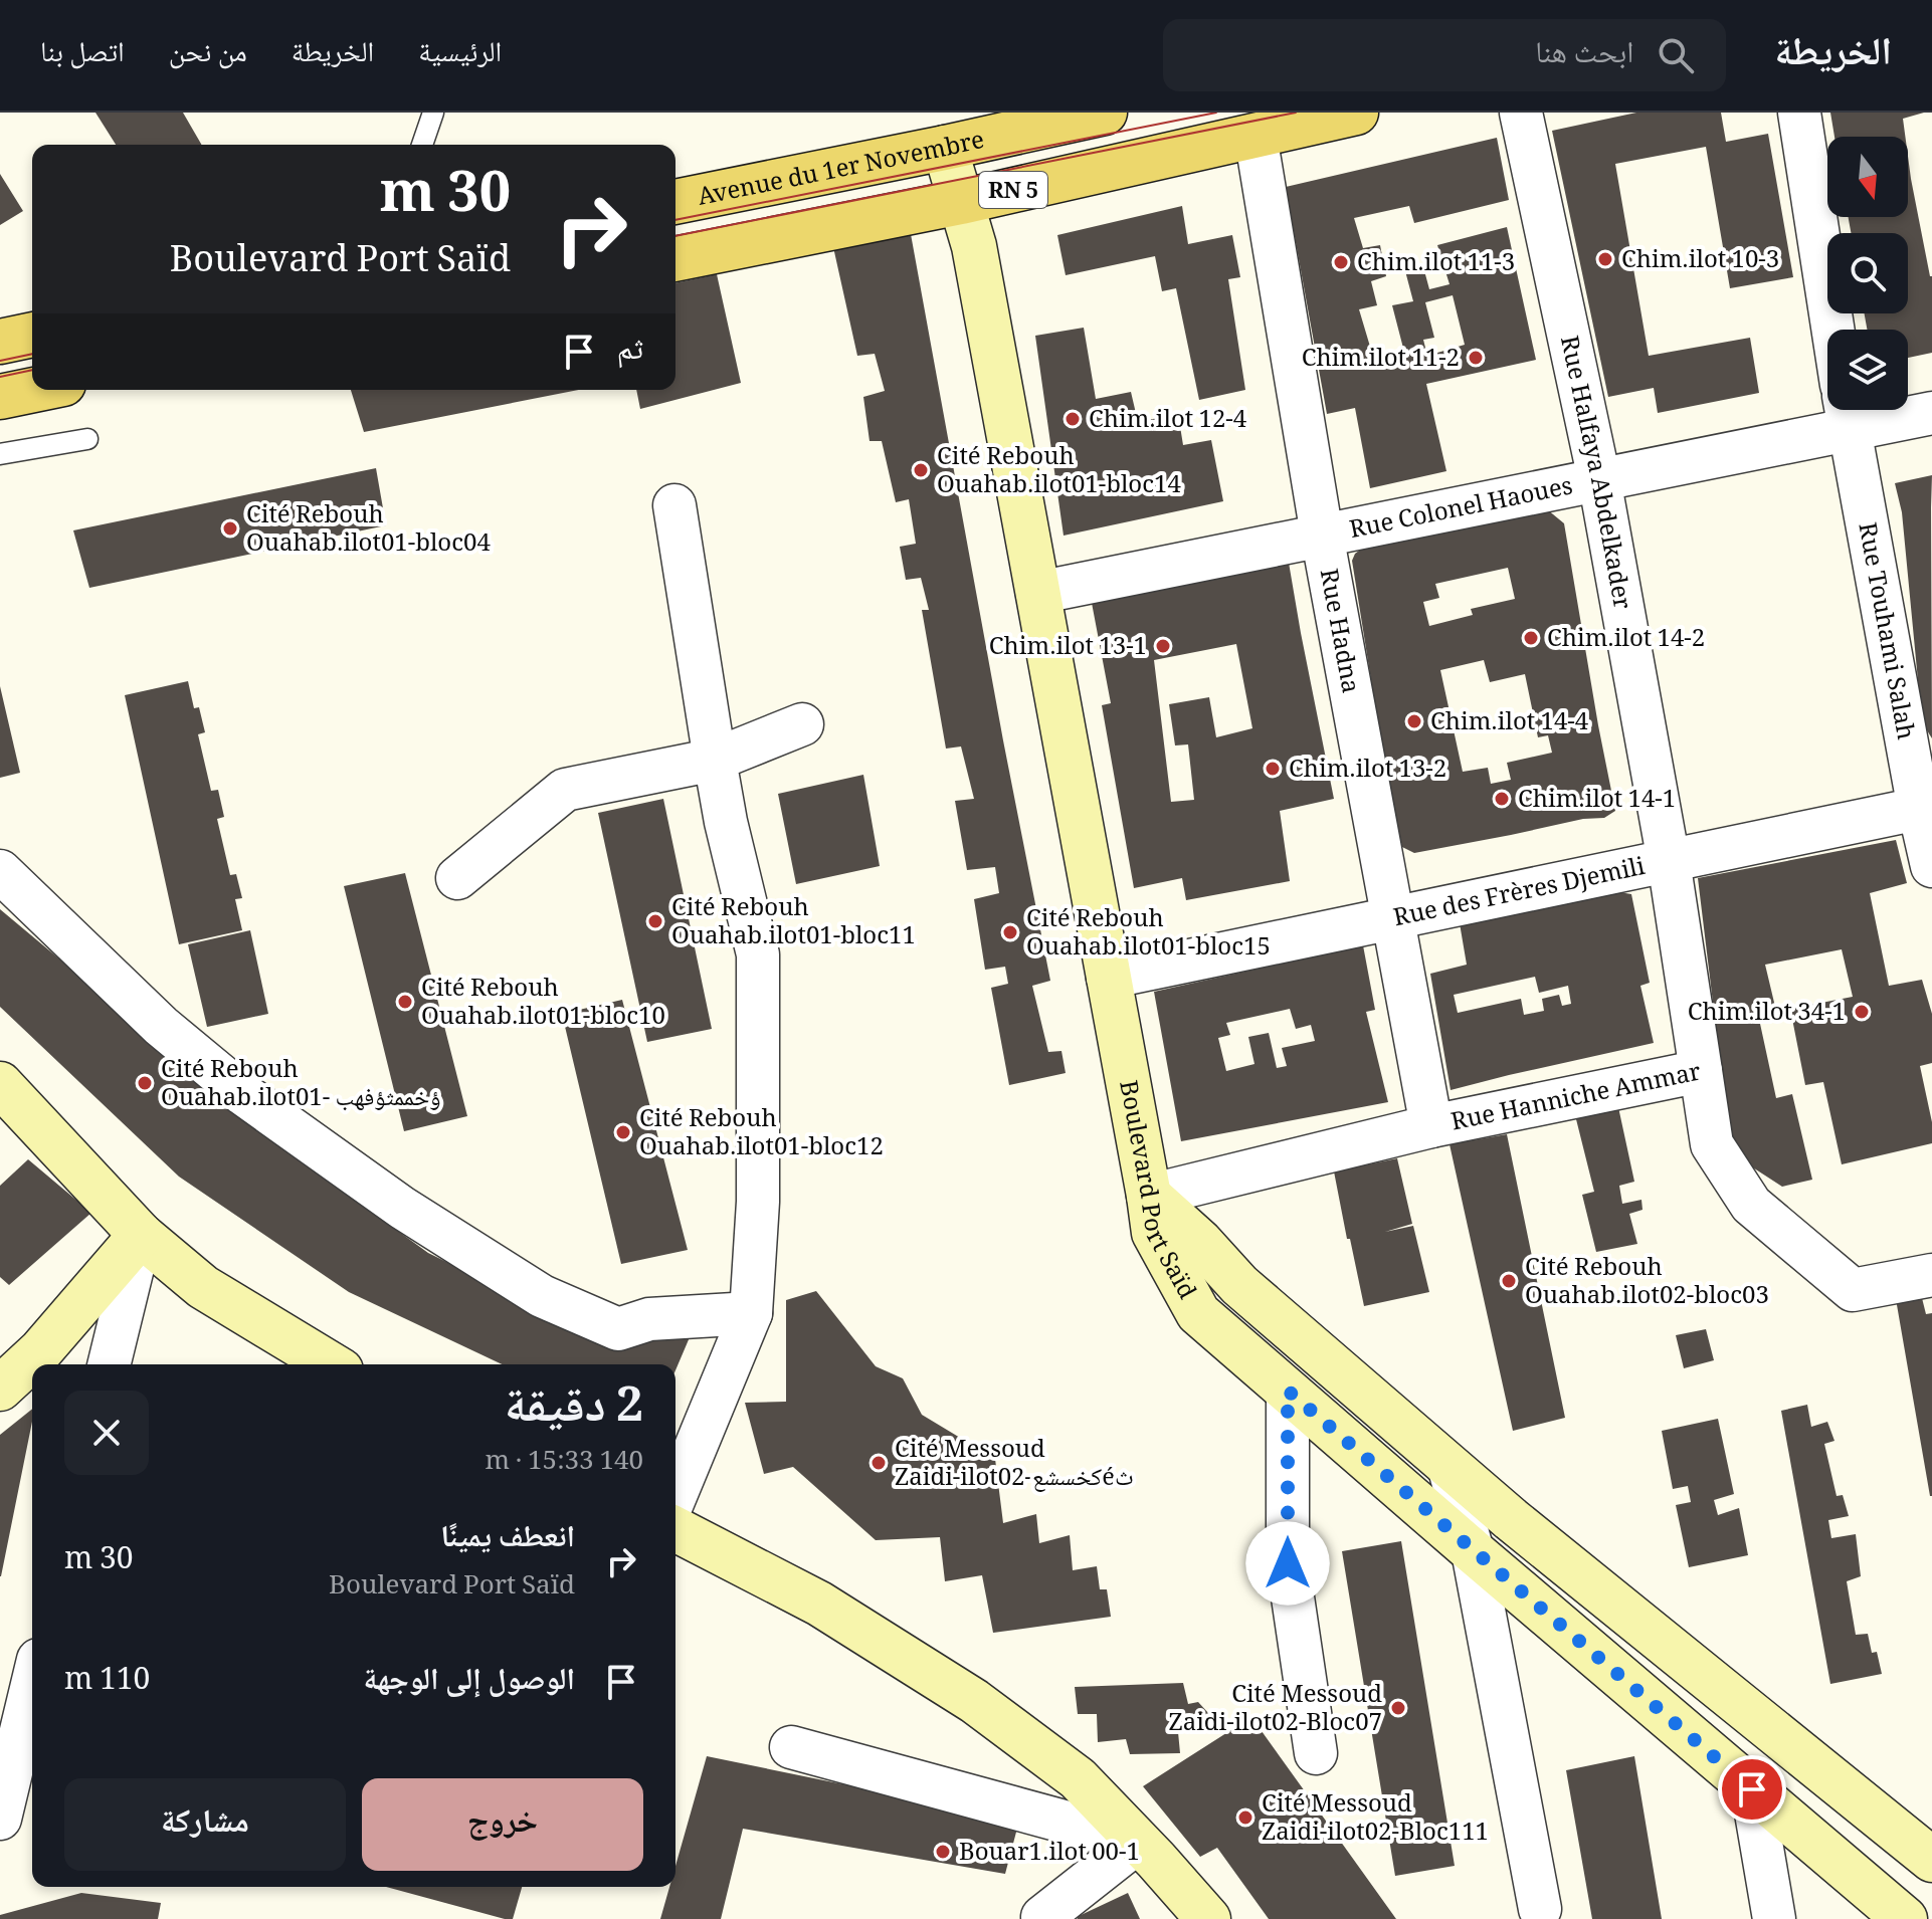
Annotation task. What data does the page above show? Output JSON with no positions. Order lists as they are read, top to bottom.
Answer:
{
  "streets": {
    "main road": ["Avenue du 1er Novembre", "RN 5", "Boulevard Port Saïd"],
    "street": [
      "Rue Halfaya Abdelkader",
      "Rue Colonel Haoues",
      "Rue Hadna",
      "Rue Touhami Salah",
      "Rue des Frères Djemili",
      "Rue Hanniche Ammar"
    ]
  },
  "crossings": [
    ["Avenue du 1er Novembre", "Boulevard Port Saïd"],
    ["RN 5", "Rue Hadna"],
    ["RN 5", "Boulevard Port Saïd"],
    ["Rue Halfaya Abdelkader", "Rue Colonel Haoues"],
    ["Rue Halfaya Abdelkader", "Rue des Frères Djemili"],
    ["Rue Halfaya Abdelkader", "Rue Hanniche Ammar"],
    ["Rue Colonel Haoues", "Rue Hadna"],
    ["Rue Colonel Haoues", "Rue Touhami Salah"],
    ["Rue Colonel Haoues", "Boulevard Port Saïd"],
    ["Rue Hadna", "Rue des Frères Djemili"],
    ["Rue Hadna", "Rue Hanniche Ammar"],
    ["Rue Touhami Salah", "Rue des Frères Djemili"],
    ["Rue des Frères Djemili", "Boulevard Port Saïd"],
    ["Rue Hanniche Ammar", "Boulevard Port Saïd"]
  ],
  "places": [
    "Chim.ilot 10-3",
    "Chim.ilot 11-3",
    "Chim.ilot 11-2",
    "Chim.ilot 12-4",
    "Cité Rebouh Ouahab.ilot01-bloc14",
    "Cité Rebouh Ouahab.ilot01-bloc04",
    "Chim.ilot 14-2",
    "Chim.ilot 13-1",
    "Chim.ilot 14-4",
    "Chim.ilot 13-2",
    "Chim.ilot 14-1",
    "Cité Rebouh Ouahab.ilot01-bloc11",
    "Cité Rebouh Ouahab.ilot01-bloc15",
    "Cité Rebouh Ouahab.ilot01-bloc10",
    "Chim.ilot 34-1",
    "Cité Rebouh Ouahab.ilot01- ؤخممثؤفهب",
    "Cité Rebouh Ouahab.ilot01-bloc12",
    "Cité Rebouh Ouahab.ilot02-bloc03",
    "Cité Messoud Zaidi-ilot02-كخسشعéث",
    "Cité Messoud Zaidi-ilot02-Bloc07",
    "Cité Messoud Zaidi-ilot02-Bloc111",
    "Bouar1.ilot 00-1"
  ],
  "north": "bottom",
  "page": {
    "header": "الخريطة",
    "search": "ابحث هنا",
    "nav": [
      "الرئيسية",
      "الخريطة",
      "من نحن",
      "اتصل بنا"
    ],
    "turn": ["30 m", "Boulevard Port Saïd"],
    "then": "ثم",
    "heading": ["2 دقيقة", "140 m · 15:33"],
    "list": [
      {
        "name": "انعطف يمينًا",
        "note": "Boulevard Port Saïd",
        "value": "30 m"
      },
      {
        "name": "الوصول إلى الوجهة",
        "value": "110 m"
      }
    ],
    "buttons": ["خروج", "مشاركة"]
  }
}
